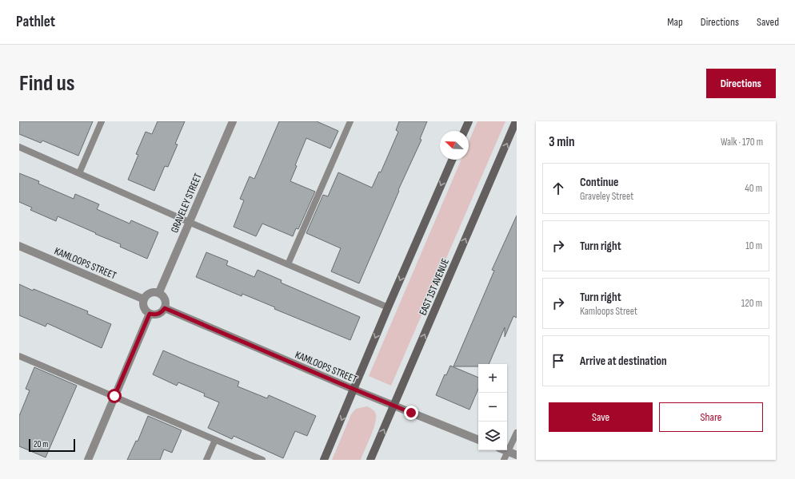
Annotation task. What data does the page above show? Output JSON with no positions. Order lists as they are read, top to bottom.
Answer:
{
  "streets": {
    "main road": ["EAST 1ST AVENUE"],
    "street": ["GRAVELEY STREET", "KAMLOOPS STREET"]
  },
  "crossings": [
    ["GRAVELEY STREET", "KAMLOOPS STREET"],
    ["KAMLOOPS STREET", "EAST 1ST AVENUE"]
  ],
  "scale_bar": "20 m",
  "north": "top left",
  "page": {
    "header": "Pathlet",
    "nav": ["Map", "Directions", "Saved"],
    "buttons": [
      "Directions",
      ["Save", "Share"]
    ],
    "title": "Find us",
    "heading": ["3 min", "Walk · 170 m"],
    "list": [
      ["Continue", "Graveley Street", "40 m"],
      ["Turn right", "10 m"],
      ["Turn right", "Kamloops Street", "120 m"],
      "Arrive at destination"
    ],
    "map_buttons": ["+", "−"],
    "scale": "20 m"
  }
}
